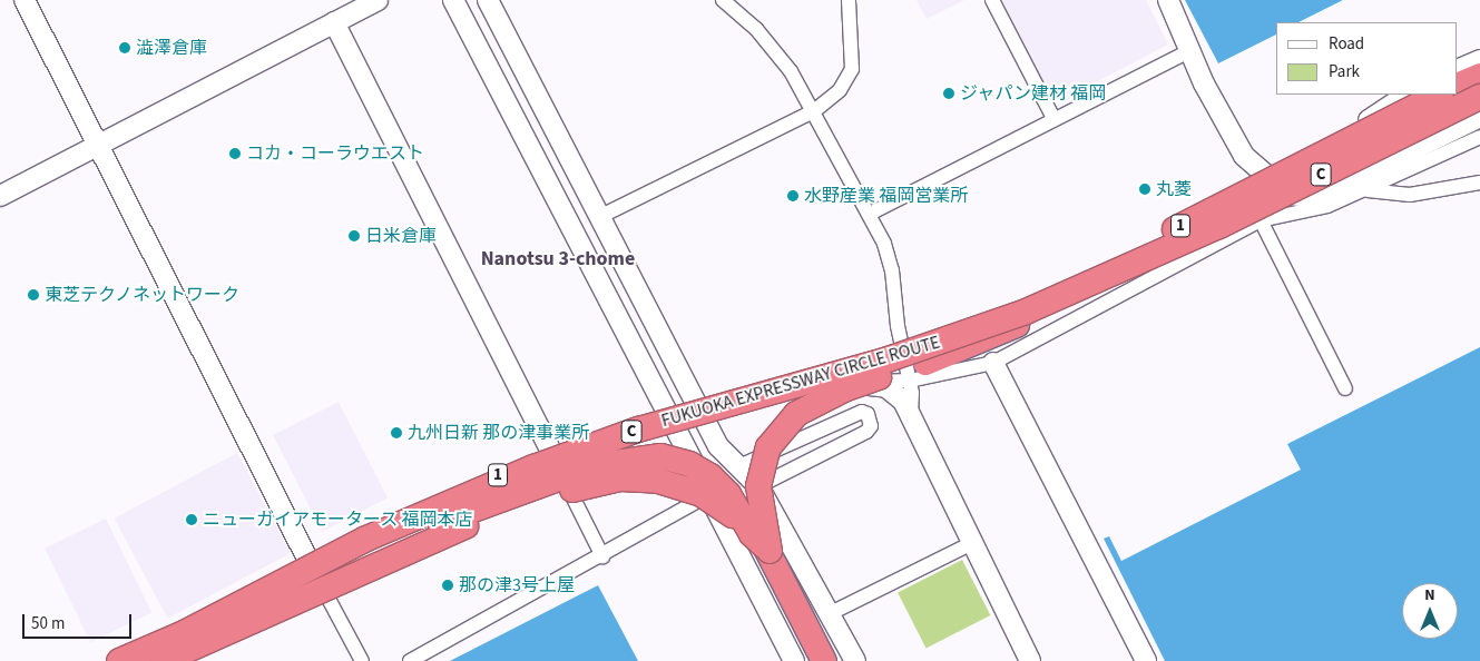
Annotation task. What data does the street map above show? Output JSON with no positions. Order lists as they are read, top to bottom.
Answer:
{
  "streets": {
    "highway": ["C", "1", "FUKUOKA EXPRESSWAY CIRCLE ROUTE"]
  },
  "districts": ["Nanotsu 3-chome"],
  "places": [
    "澁澤倉庫",
    "ジャパン建材 福岡",
    "コカ・コーラウエスト",
    "丸菱",
    "水野産業 福岡営業所",
    "日米倉庫",
    "東芝テクノネットワーク",
    "九州日新 那の津事業所",
    "ニューガイアモータース 福岡本店",
    "那の津3号上屋"
  ],
  "legend": ["Road", "Park"],
  "scale_bar": "50 m",
  "north": "top"
}
